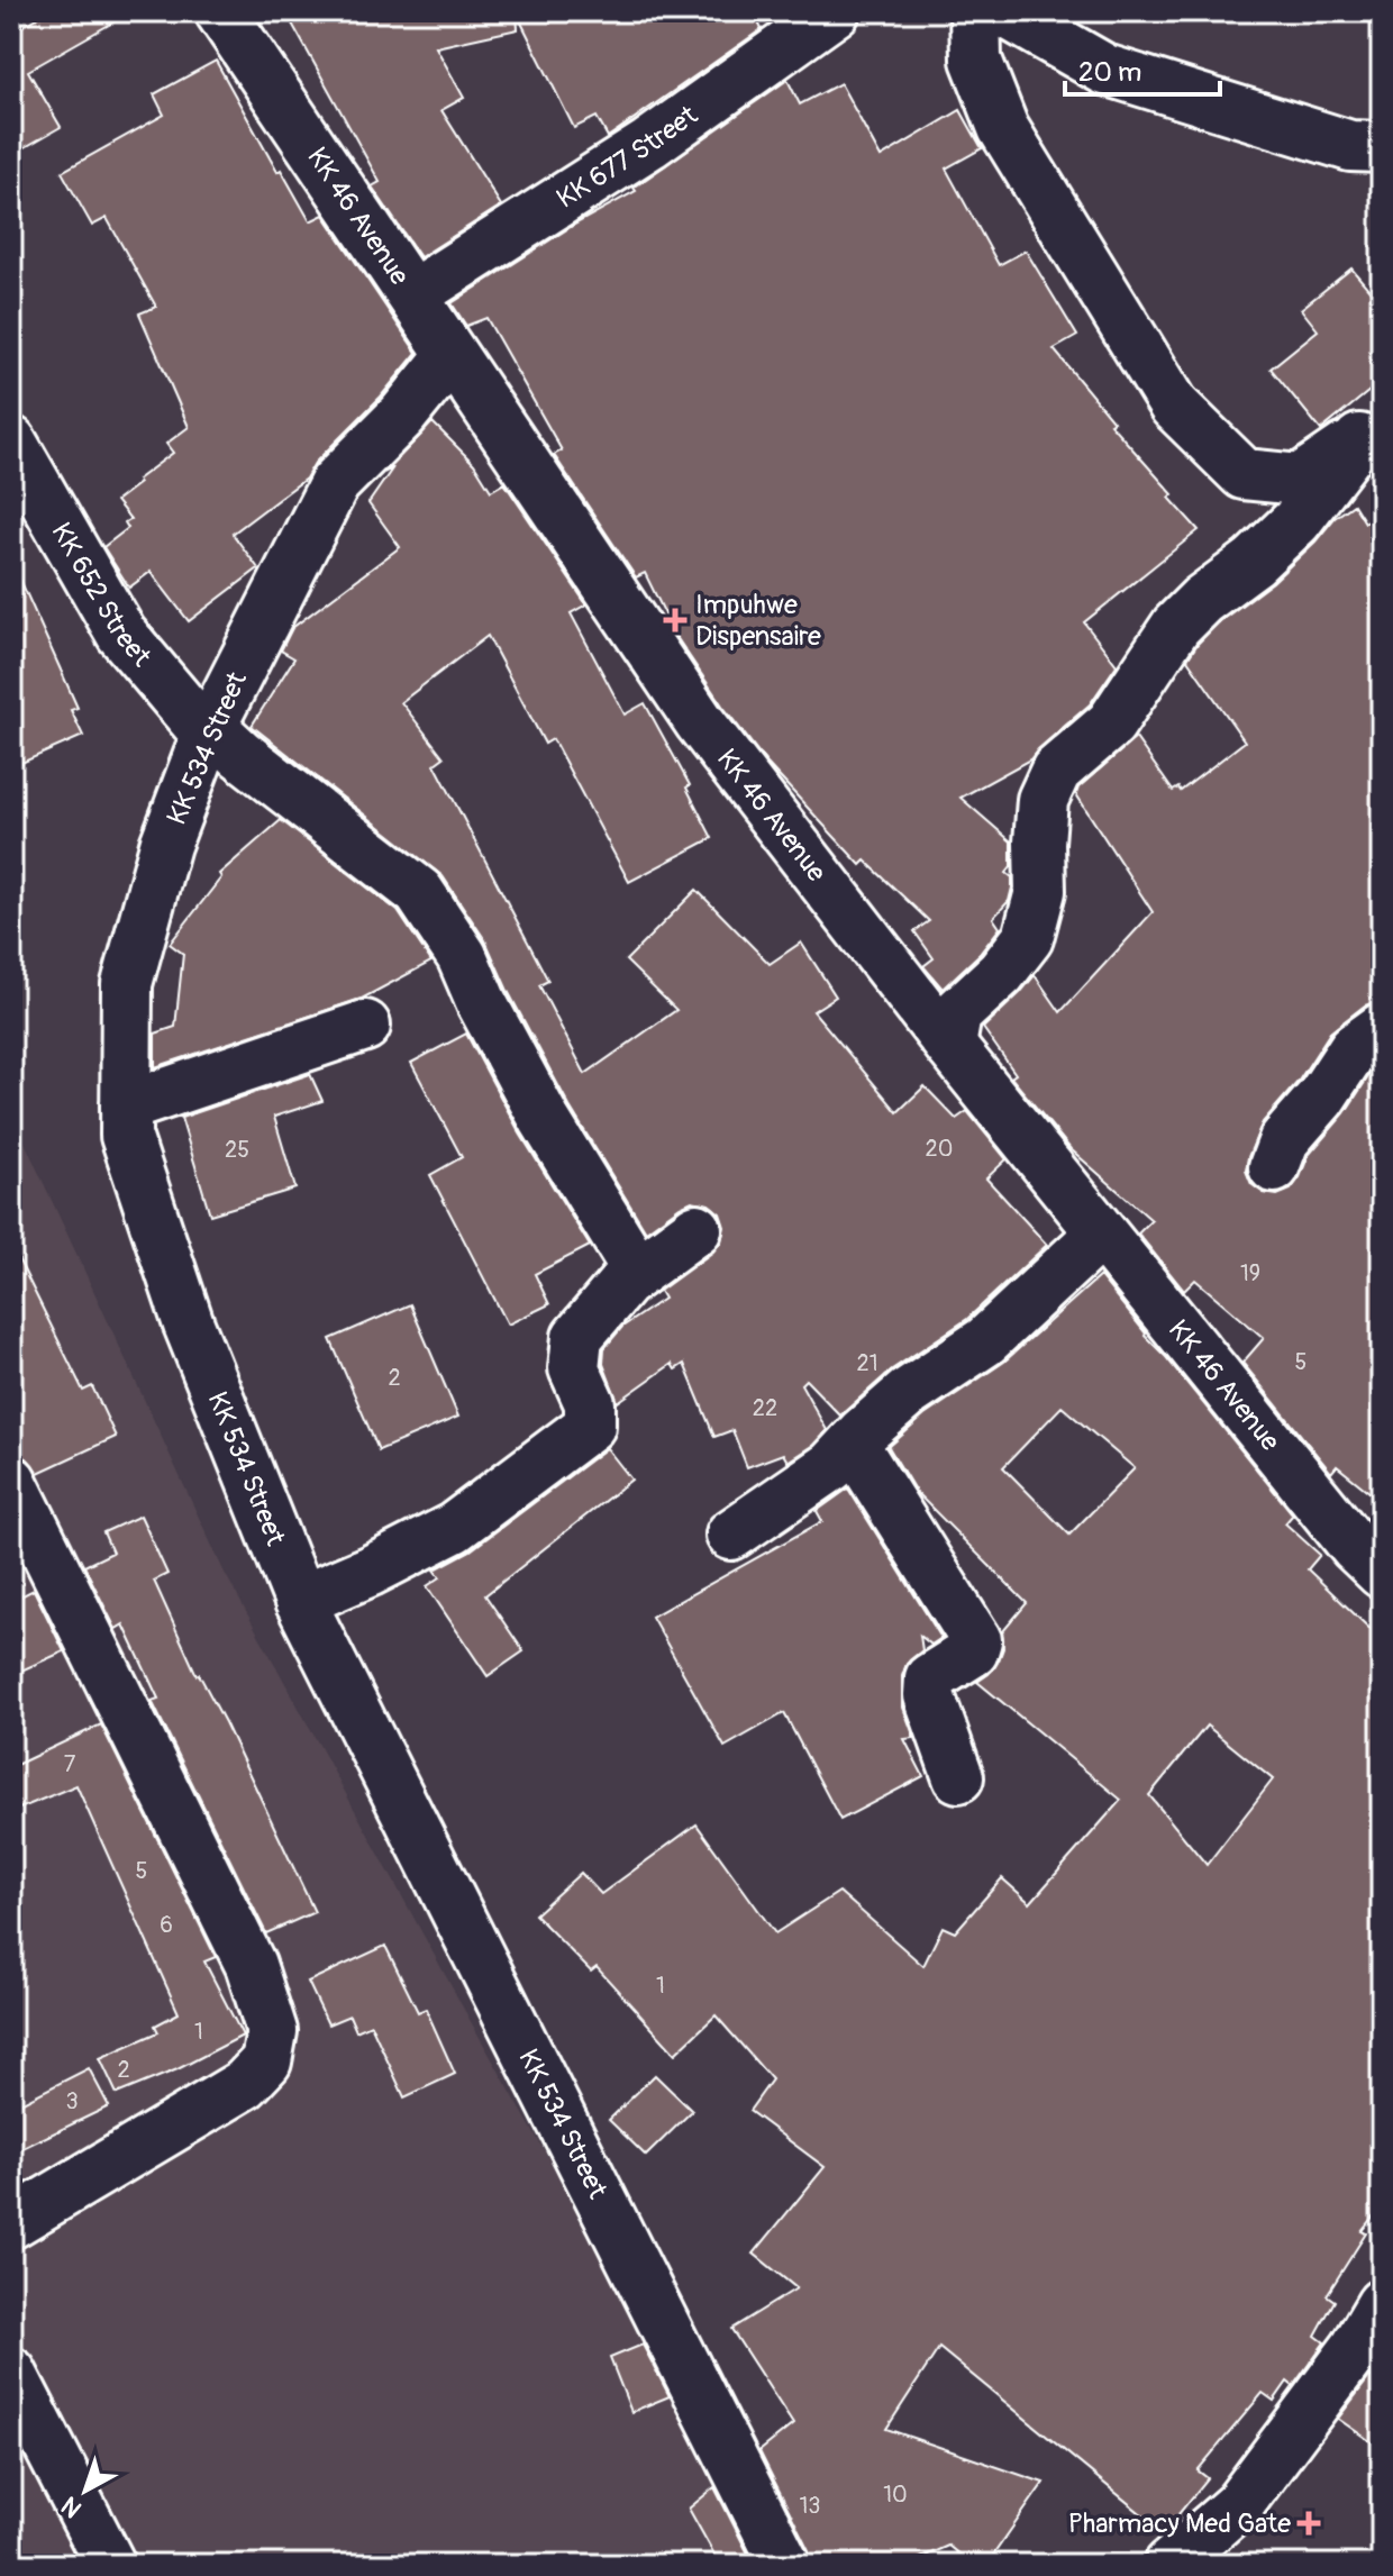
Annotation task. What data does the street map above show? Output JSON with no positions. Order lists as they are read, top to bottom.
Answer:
{
  "streets": {
    "street": [
      "KK 677 Street",
      "KK 46 Avenue",
      "KK 652 Street",
      "KK 534 Street"
    ]
  },
  "crossings": [
    ["KK 677 Street", "KK 46 Avenue"],
    ["KK 46 Avenue", "KK 534 Street"],
    ["KK 652 Street", "KK 534 Street"]
  ],
  "places": {
    "health": ["Impuhwe Dispensaire", "Pharmacy Med Gate"]
  },
  "house_numbers": [
    "20",
    "25",
    "19",
    "5",
    "21",
    "2",
    "22",
    "7",
    "5",
    "6",
    "1",
    "1",
    "2",
    "3",
    "10",
    "13"
  ],
  "scale_bar": "20 m",
  "north": "bottom left"
}
